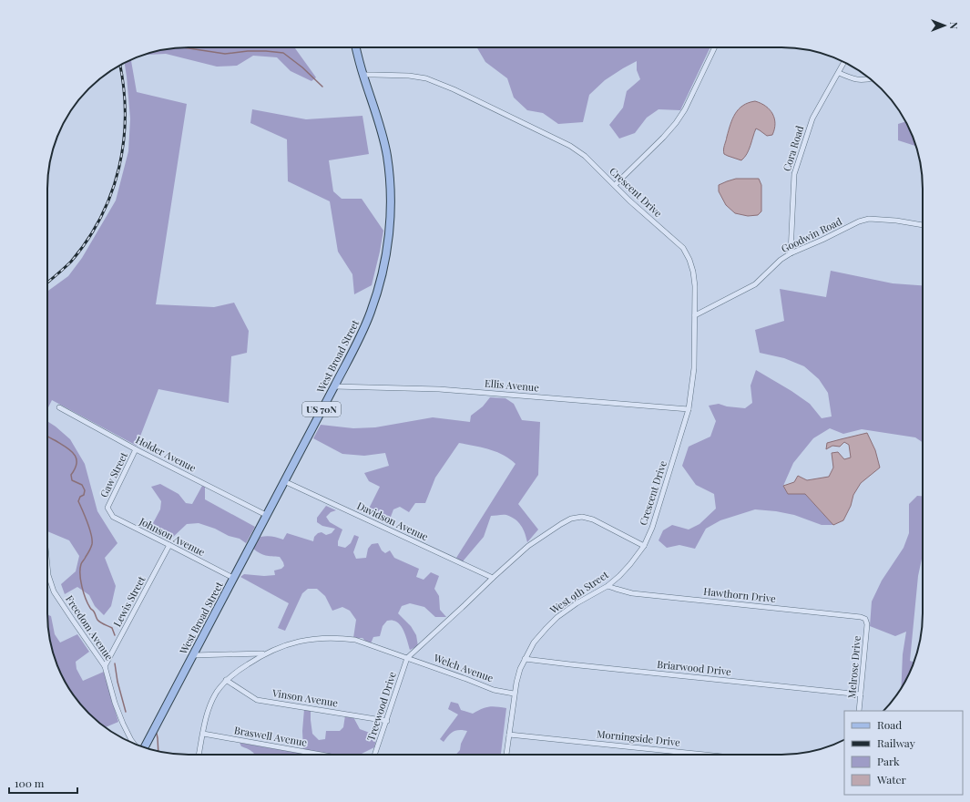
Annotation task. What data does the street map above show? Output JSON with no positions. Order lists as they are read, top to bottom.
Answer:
{
  "streets": {
    "main road": ["West Broad Street", "US 70N"],
    "street": [
      "Cora Road",
      "Crescent Drive",
      "Goodwin Road",
      "Ellis Avenue",
      "Holder Avenue",
      "Gaw Street",
      "Davidson Avenue",
      "Johnson Avenue",
      "West 9th Street",
      "Hawthorn Drive",
      "Lewis Street",
      "Freedom Avenue",
      "Melrose Drive",
      "Welch Avenue",
      "Briarwood Drive",
      "Vinson Avenue",
      "Treewood Drive",
      "Braswell Avenue",
      "Morningside Drive"
    ]
  },
  "crossings": [
    ["Cora Road", "Goodwin Road"],
    ["Crescent Drive", "Goodwin Road"],
    ["Crescent Drive", "West Broad Street"],
    ["Crescent Drive", "Ellis Avenue"],
    ["Crescent Drive", "West 9th Street"],
    ["West Broad Street", "Ellis Avenue"],
    ["West Broad Street", "Holder Avenue"],
    ["West Broad Street", "Davidson Avenue"],
    ["West Broad Street", "Johnson Avenue"],
    ["Holder Avenue", "Gaw Street"],
    ["Gaw Street", "Johnson Avenue"],
    ["Johnson Avenue", "Lewis Street"],
    ["West 9th Street", "Hawthorn Drive"],
    ["West 9th Street", "Welch Avenue"],
    ["West 9th Street", "Briarwood Drive"],
    ["West 9th Street", "Morningside Drive"],
    ["Hawthorn Drive", "Melrose Drive"],
    ["Lewis Street", "Freedom Avenue"],
    ["Melrose Drive", "Briarwood Drive"],
    ["Welch Avenue", "Treewood Drive"],
    ["Vinson Avenue", "Treewood Drive"]
  ],
  "legend": [
    "Road",
    "Railway",
    "Park",
    "Water"
  ],
  "scale_bar": "100 m",
  "north": "right"
}
